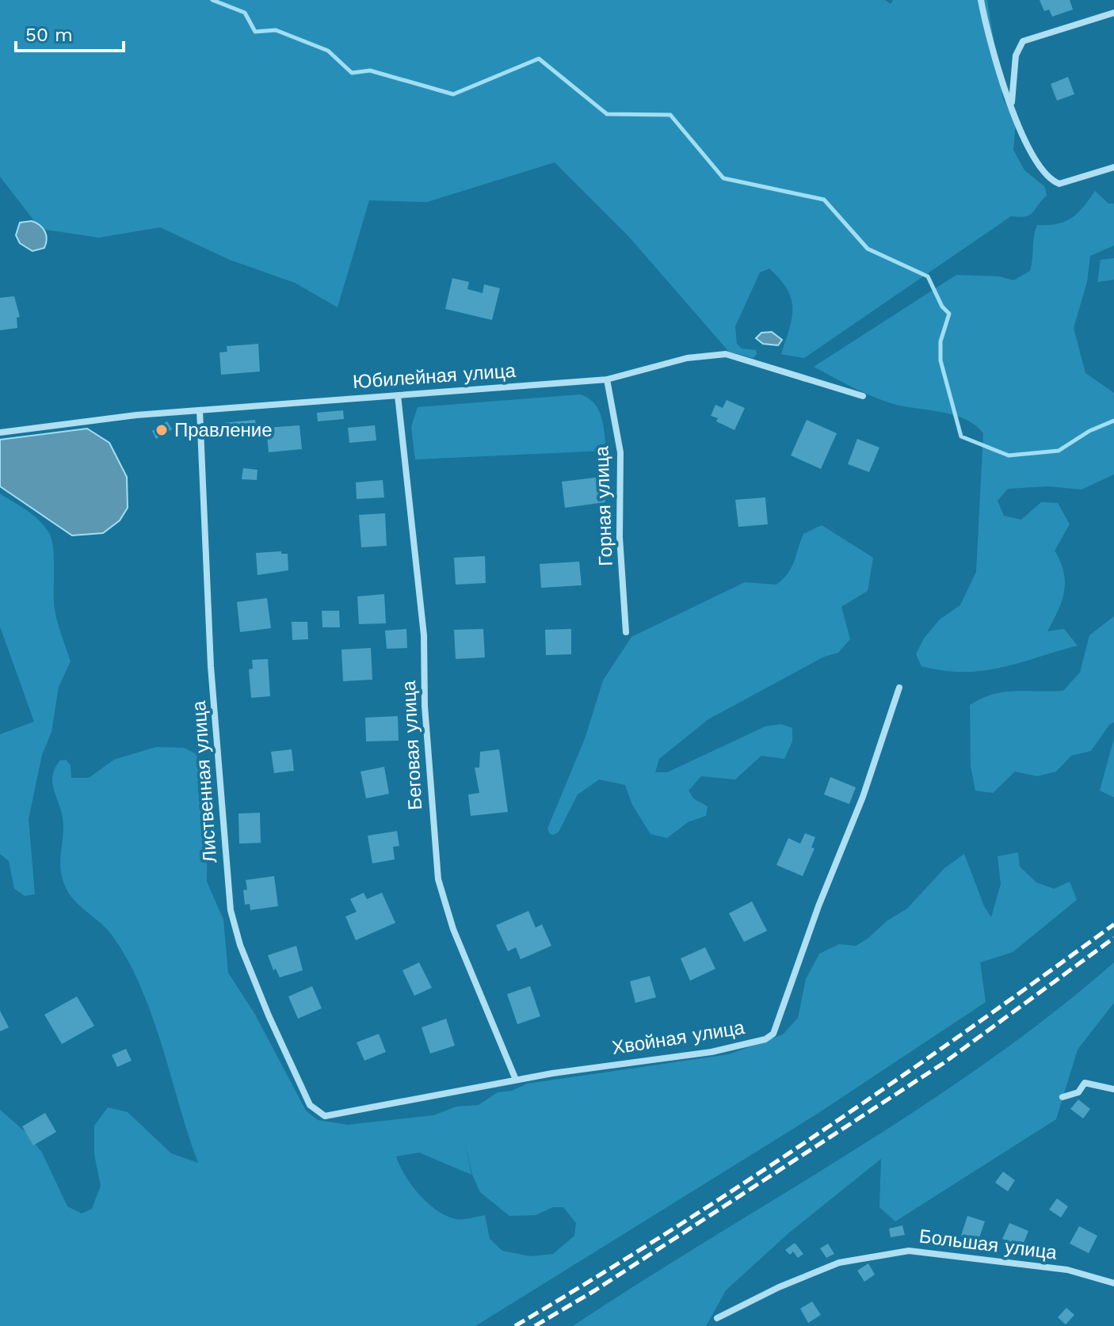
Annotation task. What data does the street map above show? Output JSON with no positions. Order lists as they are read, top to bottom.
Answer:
{
  "streets": {
    "street": [
      "Юбилейная улица",
      "Горная улица",
      "Беговая улица",
      "Лиственная улица",
      "Хвойная улица",
      "Большая улица"
    ]
  },
  "crossings": [
    ["Юбилейная улица", "Горная улица"],
    ["Юбилейная улица", "Беговая улица"],
    ["Юбилейная улица", "Лиственная улица"],
    ["Беговая улица", "Хвойная улица"],
    ["Лиственная улица", "Хвойная улица"]
  ],
  "places": ["Правление"],
  "scale_bar": "50 m"
}
